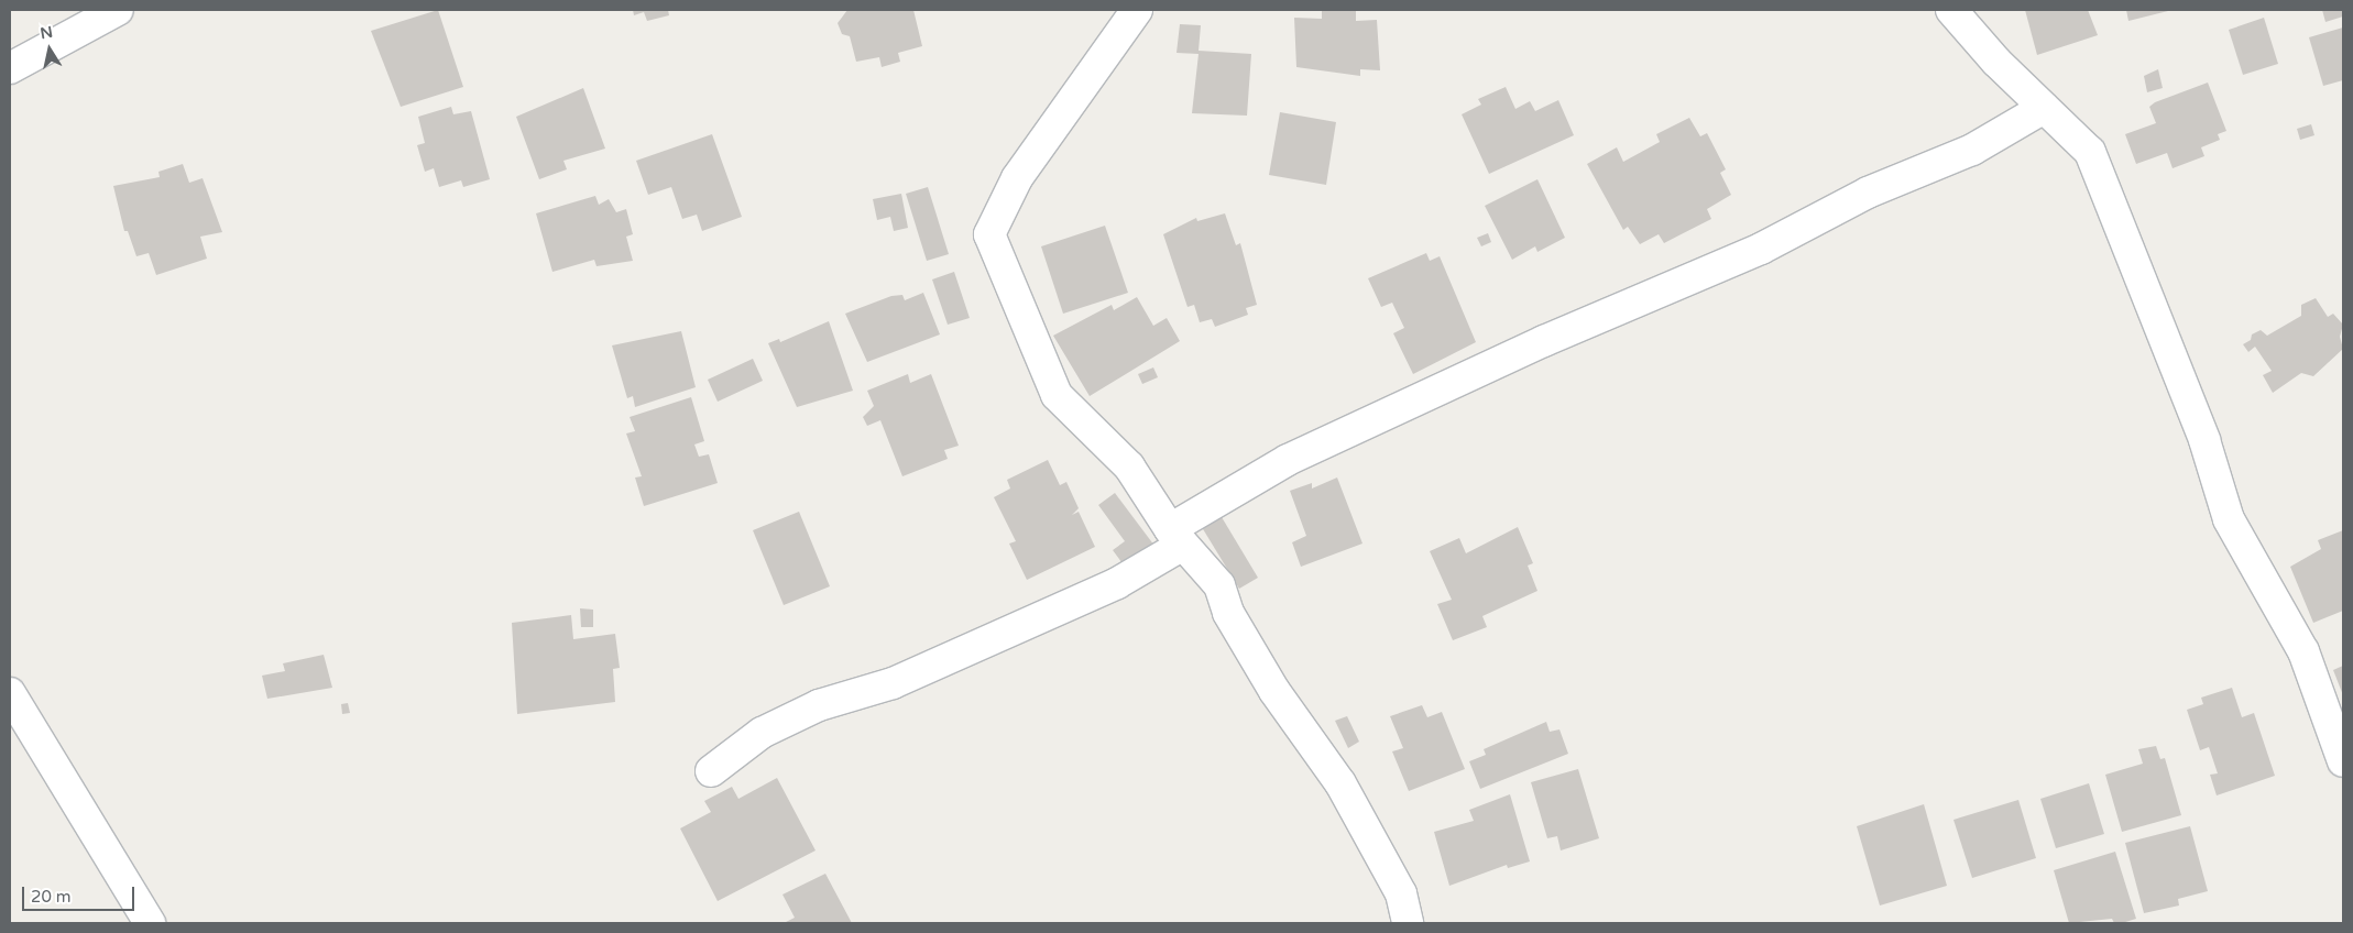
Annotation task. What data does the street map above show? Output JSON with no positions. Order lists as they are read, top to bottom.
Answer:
{
  "scale_bar": "20 m",
  "north": "top"
}
